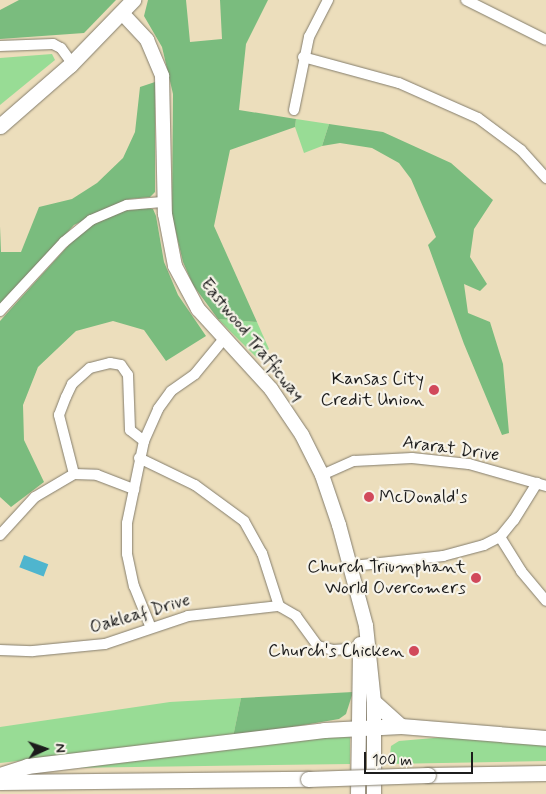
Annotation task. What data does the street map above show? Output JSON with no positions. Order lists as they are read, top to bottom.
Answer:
{
  "streets": {
    "main road": ["Eastwood Trafficway"],
    "street": ["Ararat Drive", "Oakleaf Drive"]
  },
  "crossings": [
    ["Eastwood Trafficway", "Ararat Drive"]
  ],
  "places": [
    "Kansas City Credit Union",
    "McDonald's",
    "Church Triumphant World Overcomers",
    "Church's Chicken"
  ],
  "scale_bar": "100 m",
  "north": "right"
}
